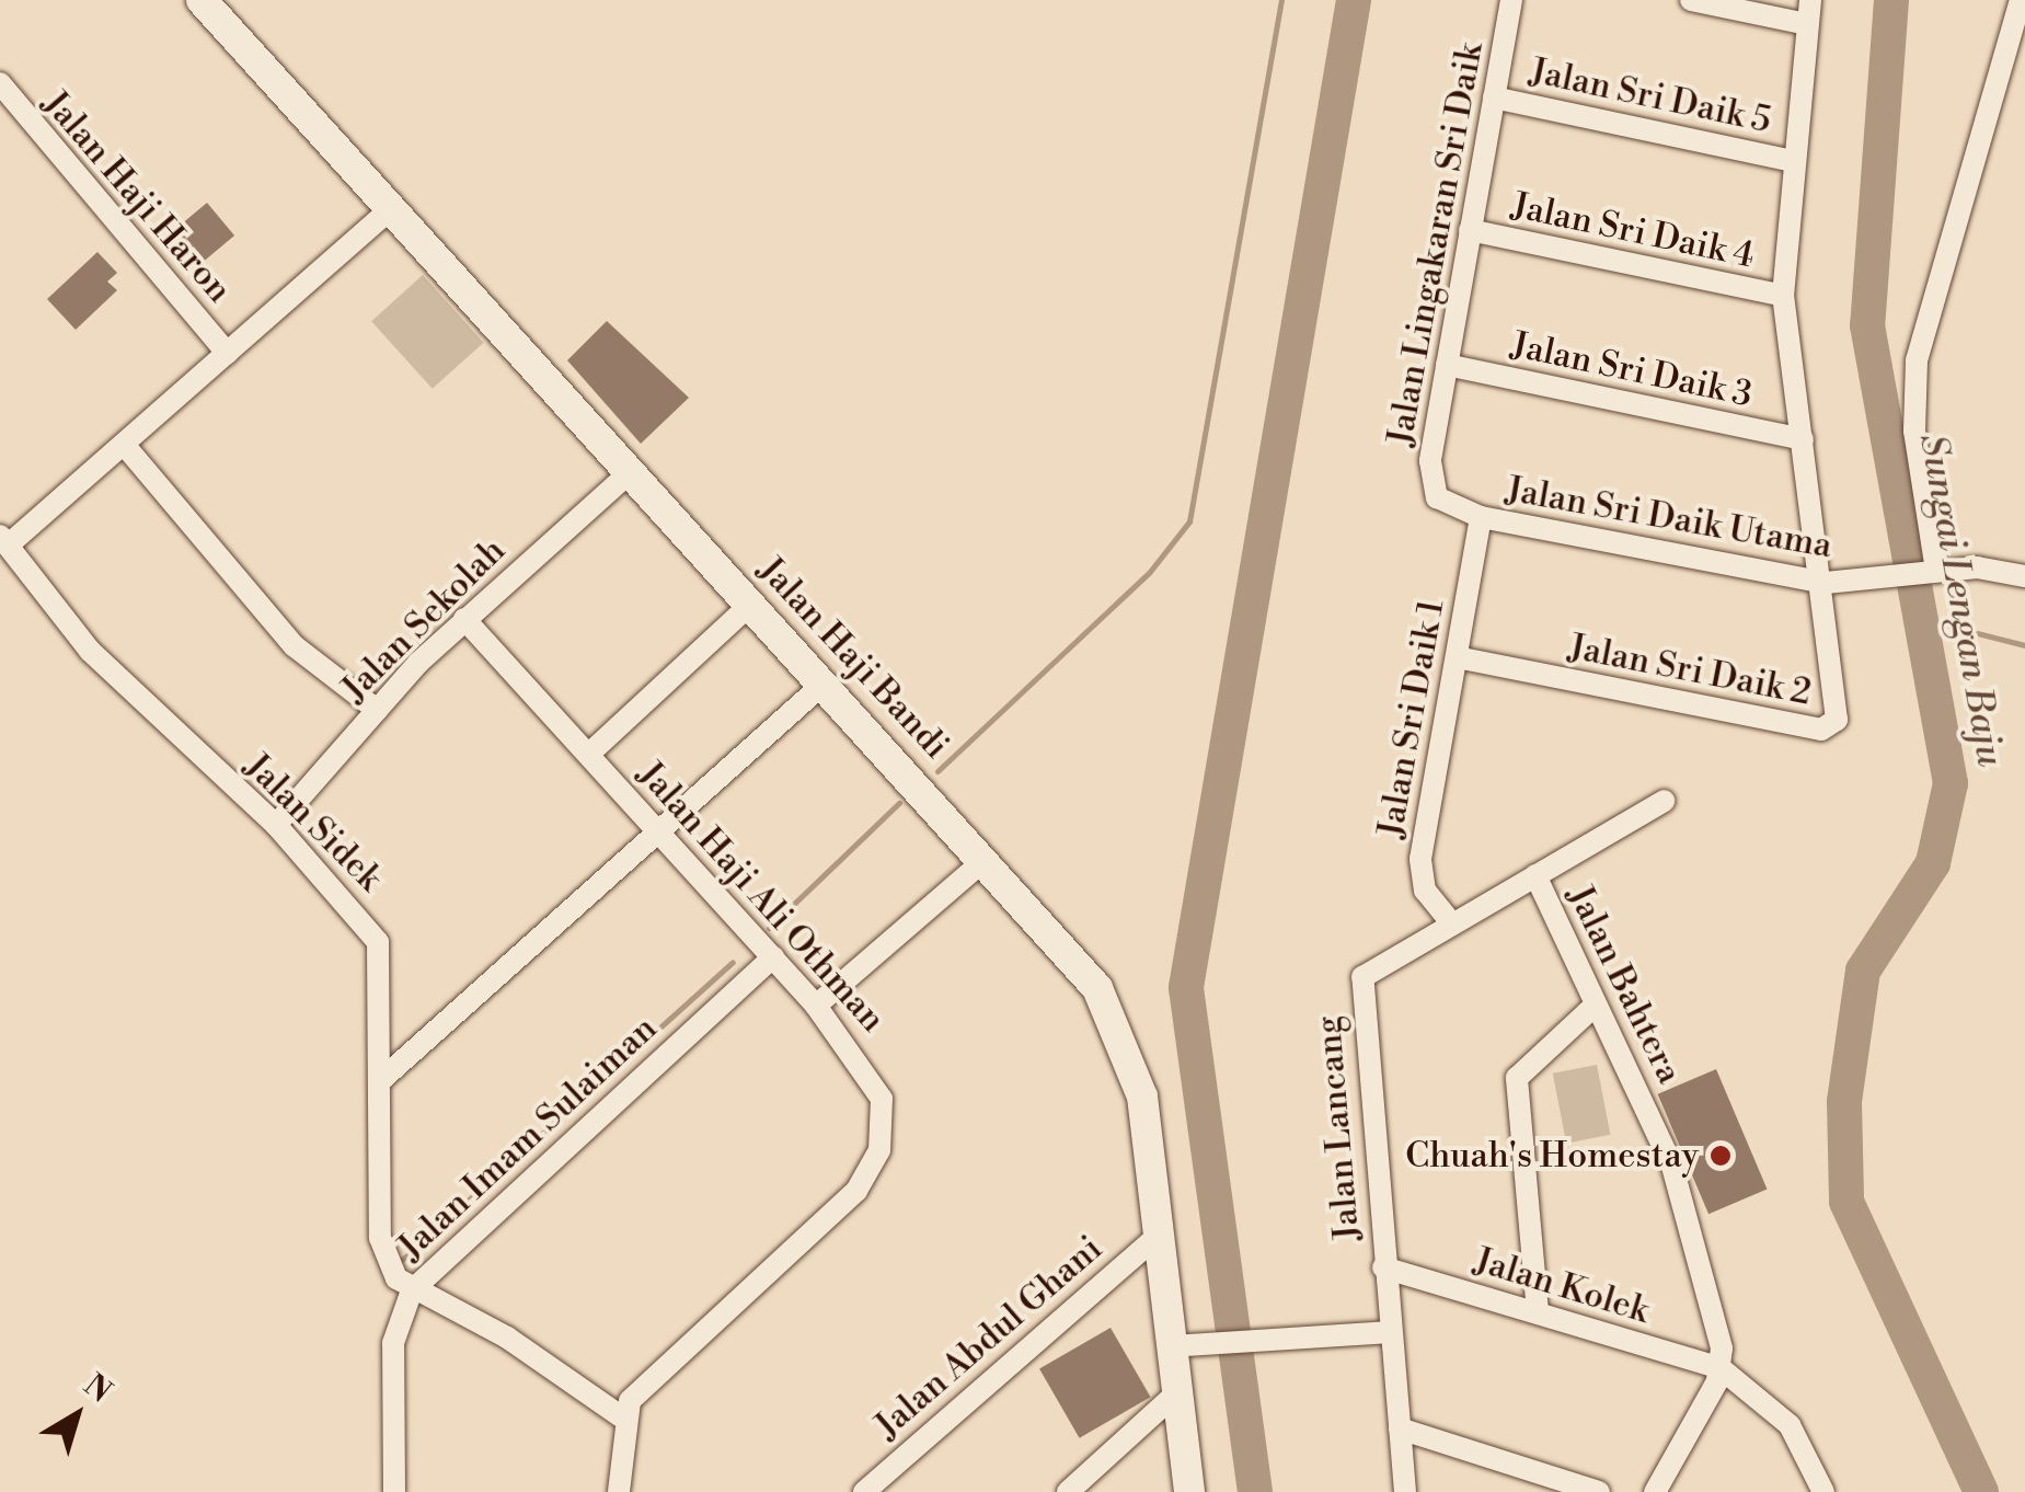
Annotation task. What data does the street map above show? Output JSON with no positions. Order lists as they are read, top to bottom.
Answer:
{
  "streets": {
    "street": [
      "Jalan Sri Daik 5",
      "Jalan Haji Haron",
      "Jalan Sri Daik 4",
      "Jalan Lingakaran Sri Daik",
      "Jalan Sri Daik 3",
      "Jalan Sri Daik Utama",
      "Jalan Sekolah",
      "Jalan Haji Bandi",
      "Jalan Sri Daik 2",
      "Jalan Sri Daik 1",
      "Jalan Sidek",
      "Jalan Haji Ali Othman",
      "Jalan Bahtera",
      "Jalan Lancang",
      "Jalan Imam Sulaiman",
      "Jalan Kolek",
      "Jalan Abdul Ghani"
    ]
  },
  "crossings": [
    ["Jalan Sri Daik 5", "Jalan Lingakaran Sri Daik"],
    ["Jalan Sri Daik 4", "Jalan Lingakaran Sri Daik"],
    ["Jalan Lingakaran Sri Daik", "Jalan Sri Daik 3"],
    ["Jalan Lingakaran Sri Daik", "Jalan Sri Daik Utama"],
    ["Jalan Sri Daik Utama", "Jalan Sri Daik 2"],
    ["Jalan Sri Daik Utama", "Jalan Sri Daik 1"],
    ["Jalan Sekolah", "Jalan Haji Bandi"],
    ["Jalan Sekolah", "Jalan Sidek"],
    ["Jalan Sekolah", "Jalan Haji Ali Othman"],
    ["Jalan Haji Bandi", "Jalan Abdul Ghani"],
    ["Jalan Sri Daik 2", "Jalan Sri Daik 1"],
    ["Jalan Sri Daik 1", "Jalan Lancang"],
    ["Jalan Sidek", "Jalan Imam Sulaiman"],
    ["Jalan Haji Ali Othman", "Jalan Imam Sulaiman"],
    ["Jalan Bahtera", "Jalan Lancang"],
    ["Jalan Bahtera", "Jalan Kolek"],
    ["Jalan Lancang", "Jalan Kolek"]
  ],
  "water": ["Sungai Lengan Baju"],
  "places": ["Chuah's Homestay"],
  "north": "top right"
}
